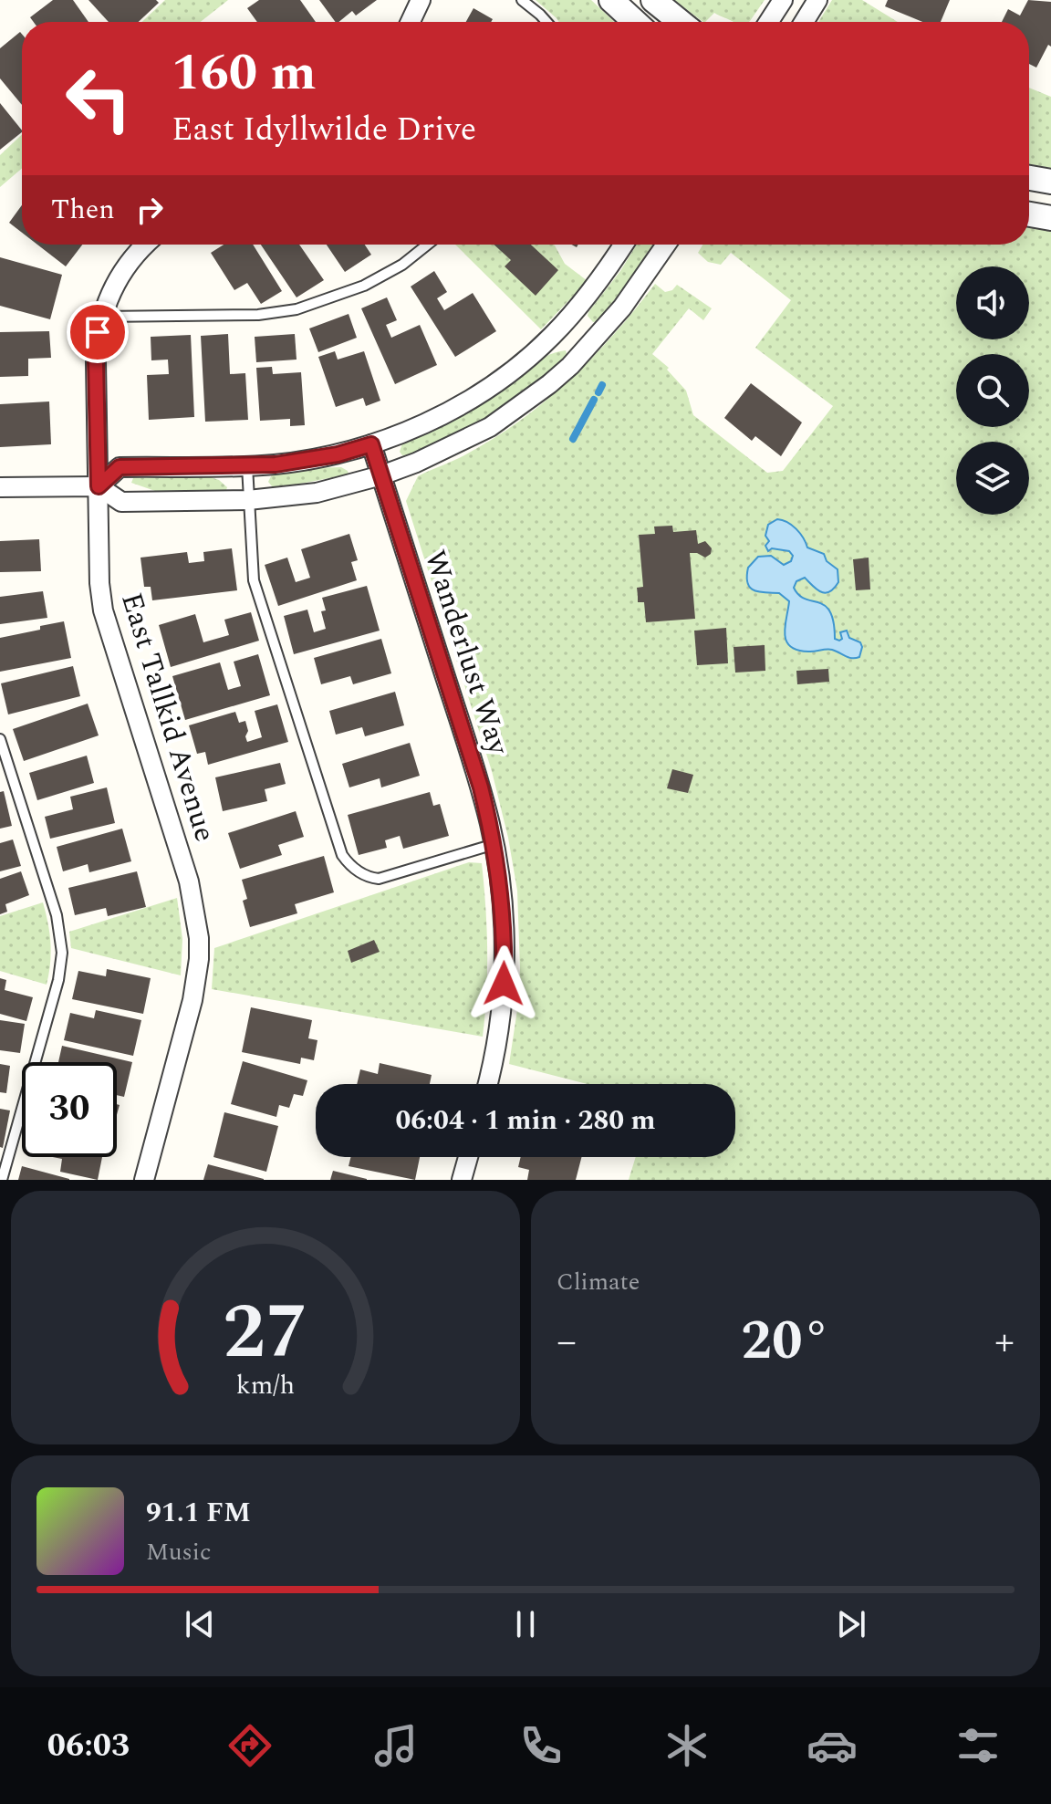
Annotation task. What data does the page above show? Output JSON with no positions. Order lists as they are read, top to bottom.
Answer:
{
  "streets": {
    "street": ["Wanderlust Way", "East Tallkid Avenue"]
  },
  "page": {
    "turn": ["160 m", "East Idyllwilde Drive"],
    "then": "Then",
    "limit": "30",
    "trip": "06:04 · 1 min · 280 m",
    "tile": "Climate",
    "heat": ["−", "20°", "+"],
    "song": ["91.1 FM", "Music"],
    "tabs": "06:03",
    "gauge": ["27", "km/h"]
  }
}
